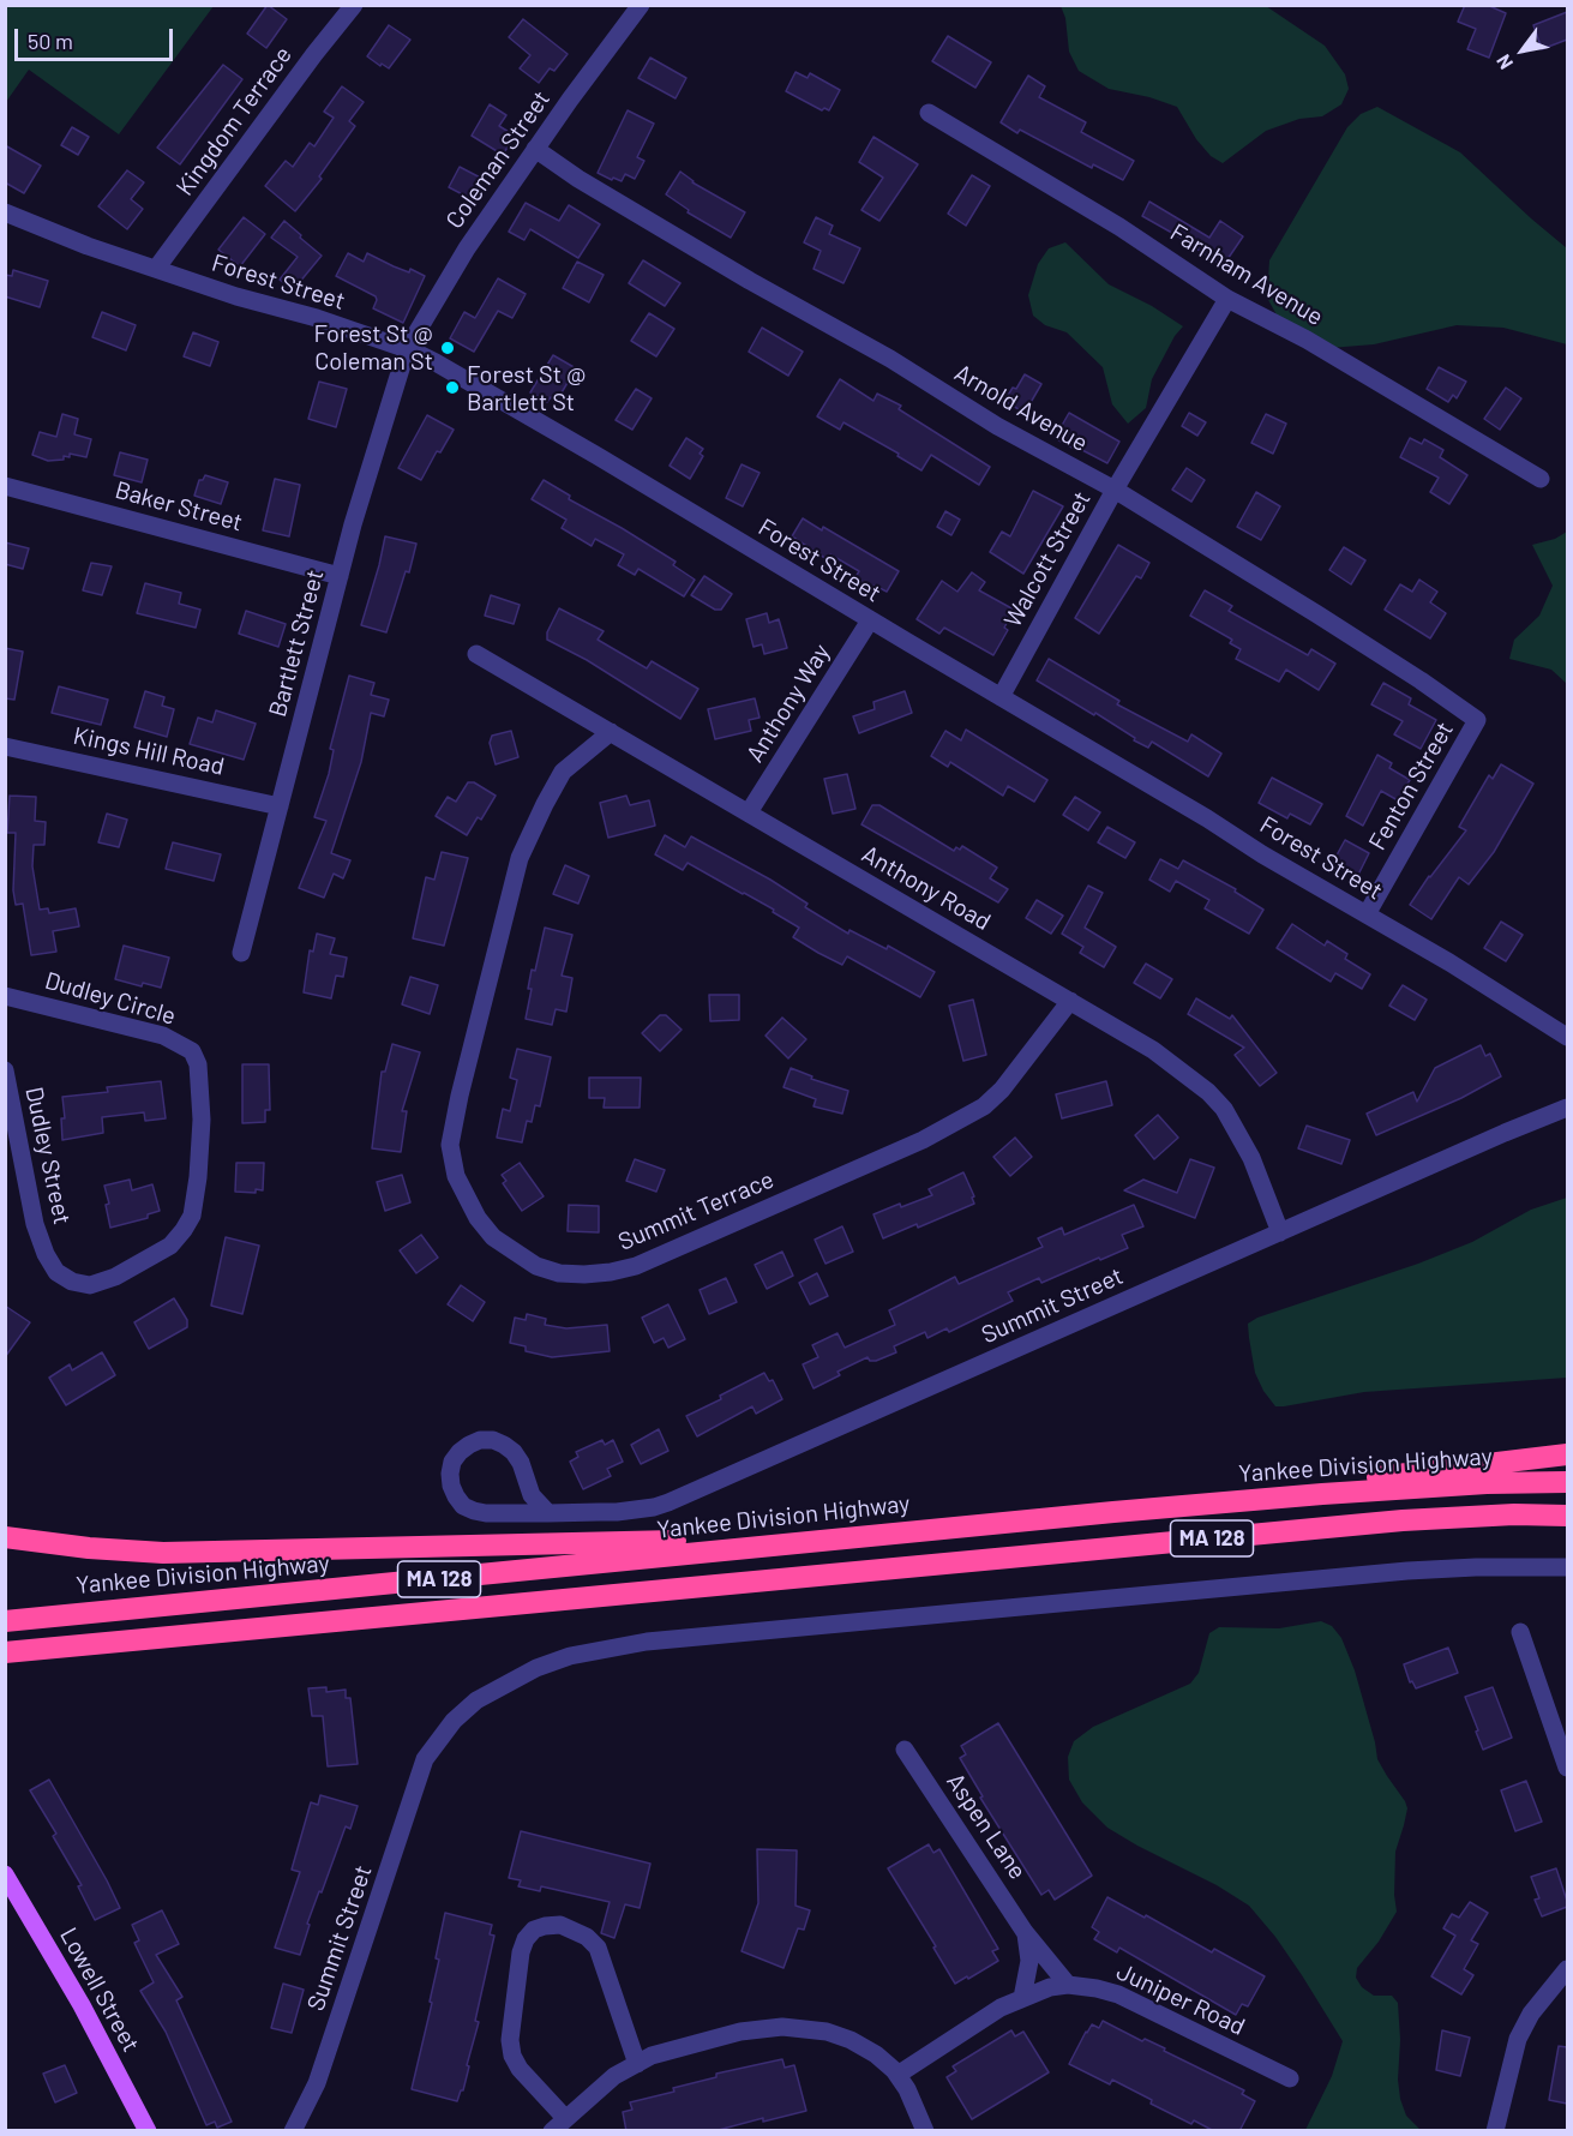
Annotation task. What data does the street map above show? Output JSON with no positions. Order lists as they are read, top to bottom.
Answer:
{
  "streets": {
    "highway": ["Yankee Division Highway", "MA 128"],
    "main road": ["Lowell Street"],
    "street": [
      "Kingdom Terrace",
      "Coleman Street",
      "Farnham Avenue",
      "Forest Street",
      "Arnold Avenue",
      "Baker Street",
      "Walcott Street",
      "Bartlett Street",
      "Anthony Way",
      "Kings Hill Road",
      "Fenton Street",
      "Anthony Road",
      "Dudley Circle",
      "Dudley Street",
      "Summit Terrace",
      "Summit Street",
      "Aspen Lane",
      "Juniper Road"
    ]
  },
  "crossings": [
    ["Kingdom Terrace", "Forest Street"],
    ["Coleman Street", "Forest Street"],
    ["Coleman Street", "Arnold Avenue"],
    ["Coleman Street", "Bartlett Street"],
    ["Farnham Avenue", "Walcott Street"],
    ["Forest Street", "Walcott Street"],
    ["Forest Street", "Bartlett Street"],
    ["Forest Street", "Anthony Way"],
    ["Forest Street", "Fenton Street"],
    ["Arnold Avenue", "Walcott Street"],
    ["Arnold Avenue", "Fenton Street"],
    ["Baker Street", "Bartlett Street"],
    ["Bartlett Street", "Kings Hill Road"],
    ["Anthony Way", "Anthony Road"],
    ["Anthony Road", "Summit Terrace"],
    ["Anthony Road", "Summit Street"],
    ["Dudley Circle", "Dudley Street"],
    ["Aspen Lane", "Juniper Road"]
  ],
  "places": ["Forest St @ Coleman St", "Forest St @ Bartlett St"],
  "scale_bar": "50 m",
  "north": "bottom left"
}
